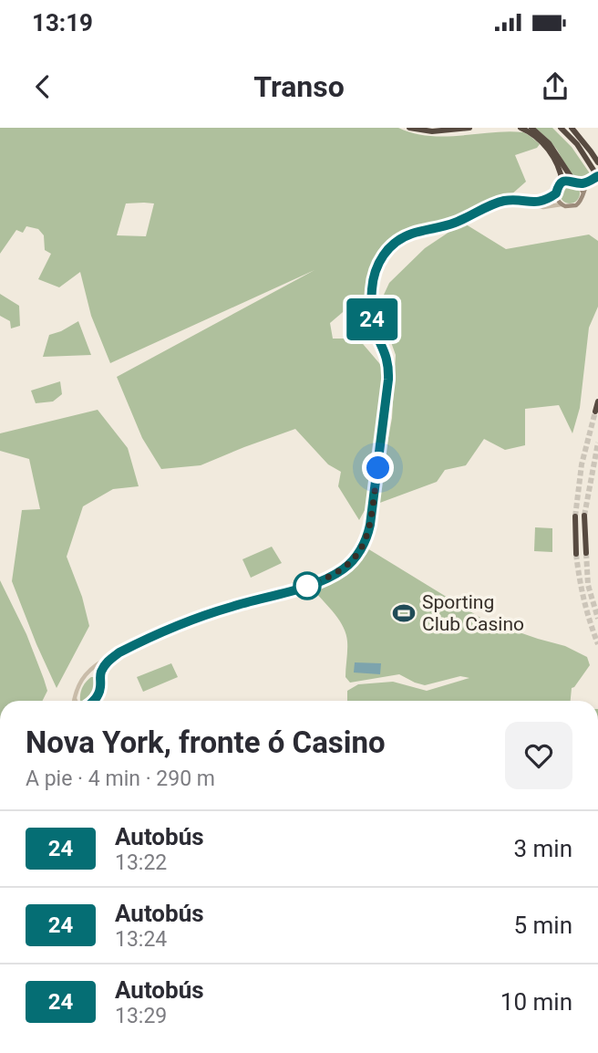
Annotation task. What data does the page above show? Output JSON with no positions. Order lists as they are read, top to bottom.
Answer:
{
  "places": {
    "sports": ["Sporting Club Casino"]
  },
  "lines": ["bus line 24"],
  "page": {
    "status": "13:19",
    "header": "Transo",
    "on_map": "24",
    "heading": ["Nova York, fronte ó Casino", "A pie · 4 min · 290 m"],
    "list": [
      {
        "mark": "24",
        "name": "Autobús",
        "note": "13:22",
        "value": "3 min"
      },
      {
        "mark": "24",
        "name": "Autobús",
        "note": "13:24",
        "value": "5 min"
      },
      {
        "mark": "24",
        "name": "Autobús",
        "note": "13:29",
        "value": "10 min"
      }
    ]
  }
}
